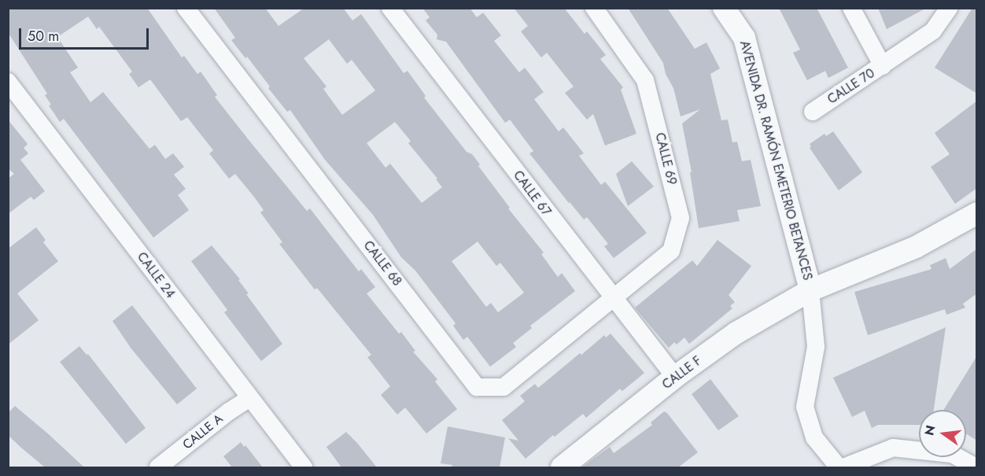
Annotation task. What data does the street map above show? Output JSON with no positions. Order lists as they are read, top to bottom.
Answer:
{
  "streets": {
    "street": [
      "CALLE 70",
      "CALLE 69",
      "AVENIDA DR. RAMÓN EMETERIO BETANCES",
      "CALLE 67",
      "CALLE 68",
      "CALLE 24",
      "CALLE F",
      "CALLE A"
    ]
  },
  "crossings": [
    ["CALLE 69", "CALLE 67"],
    ["CALLE 69", "CALLE 68"],
    ["AVENIDA DR. RAMÓN EMETERIO BETANCES", "CALLE F"],
    ["CALLE 67", "CALLE 68"],
    ["CALLE 67", "CALLE F"],
    ["CALLE 24", "CALLE A"]
  ],
  "scale_bar": "50 m",
  "north": "left"
}
